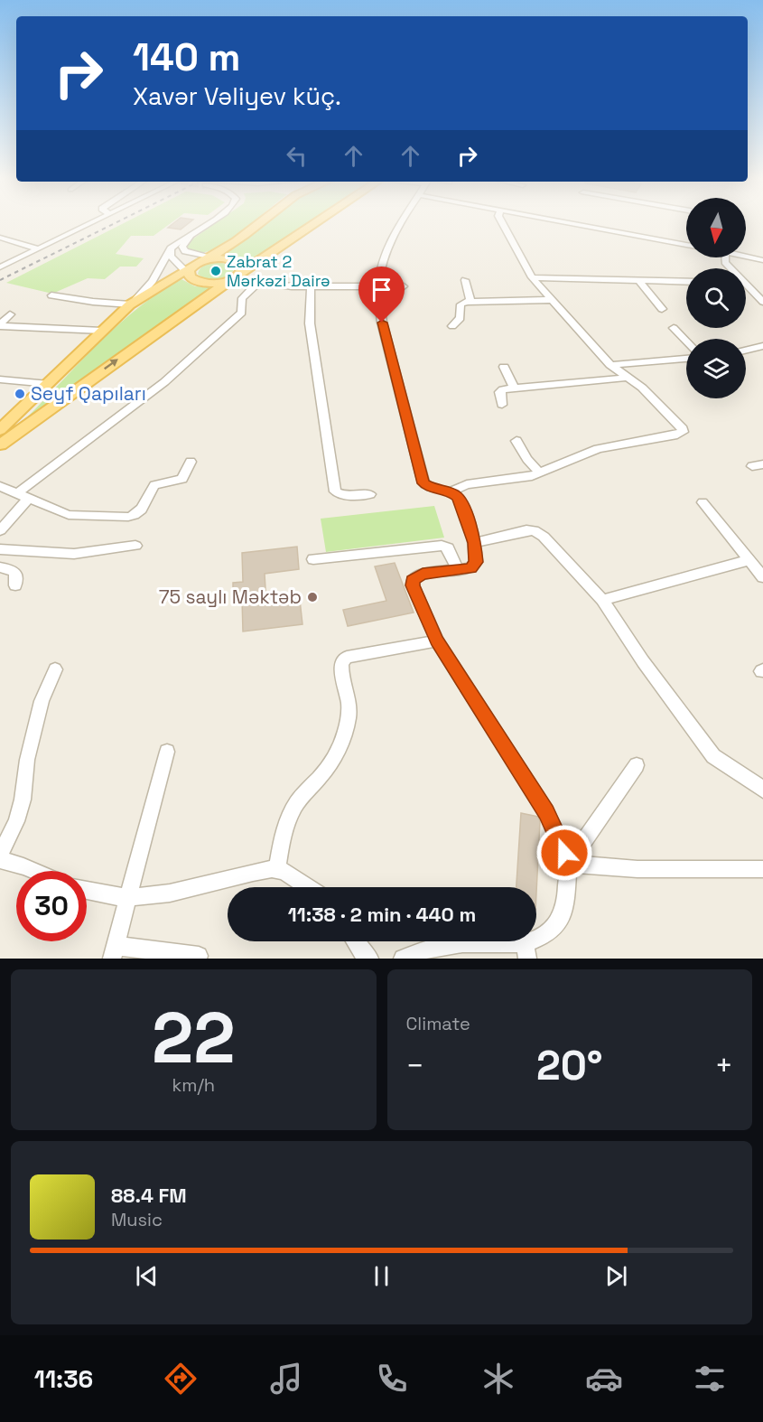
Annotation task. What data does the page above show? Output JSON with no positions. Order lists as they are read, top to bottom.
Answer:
{
  "places": ["Zabrat 2 Mərkəzi Dairə", "Seyf Qapıları", "75 saylı Məktəb"],
  "north": "bottom",
  "page": {
    "turn": ["140 m", "Xavər Vəliyev küç."],
    "limit": "30",
    "trip": "11:38 · 2 min · 440 m",
    "tile": [
      ["22", "km/h"],
      "Climate"
    ],
    "heat": ["−", "20°", "+"],
    "song": ["88.4 FM", "Music"],
    "tabs": "11:36"
  }
}
